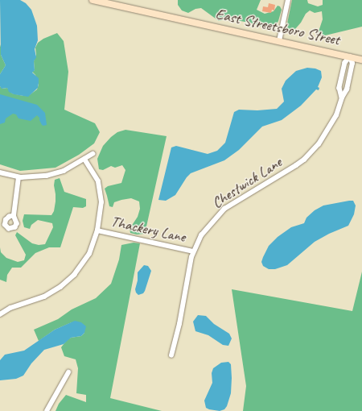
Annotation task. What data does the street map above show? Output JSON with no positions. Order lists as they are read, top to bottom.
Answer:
{
  "streets": {
    "main road": ["East Streetsboro Street"],
    "street": ["Chestwick Lane", "Thackery Lane"]
  },
  "crossings": [
    ["East Streetsboro Street", "Chestwick Lane"],
    ["Chestwick Lane", "Thackery Lane"]
  ]
}
